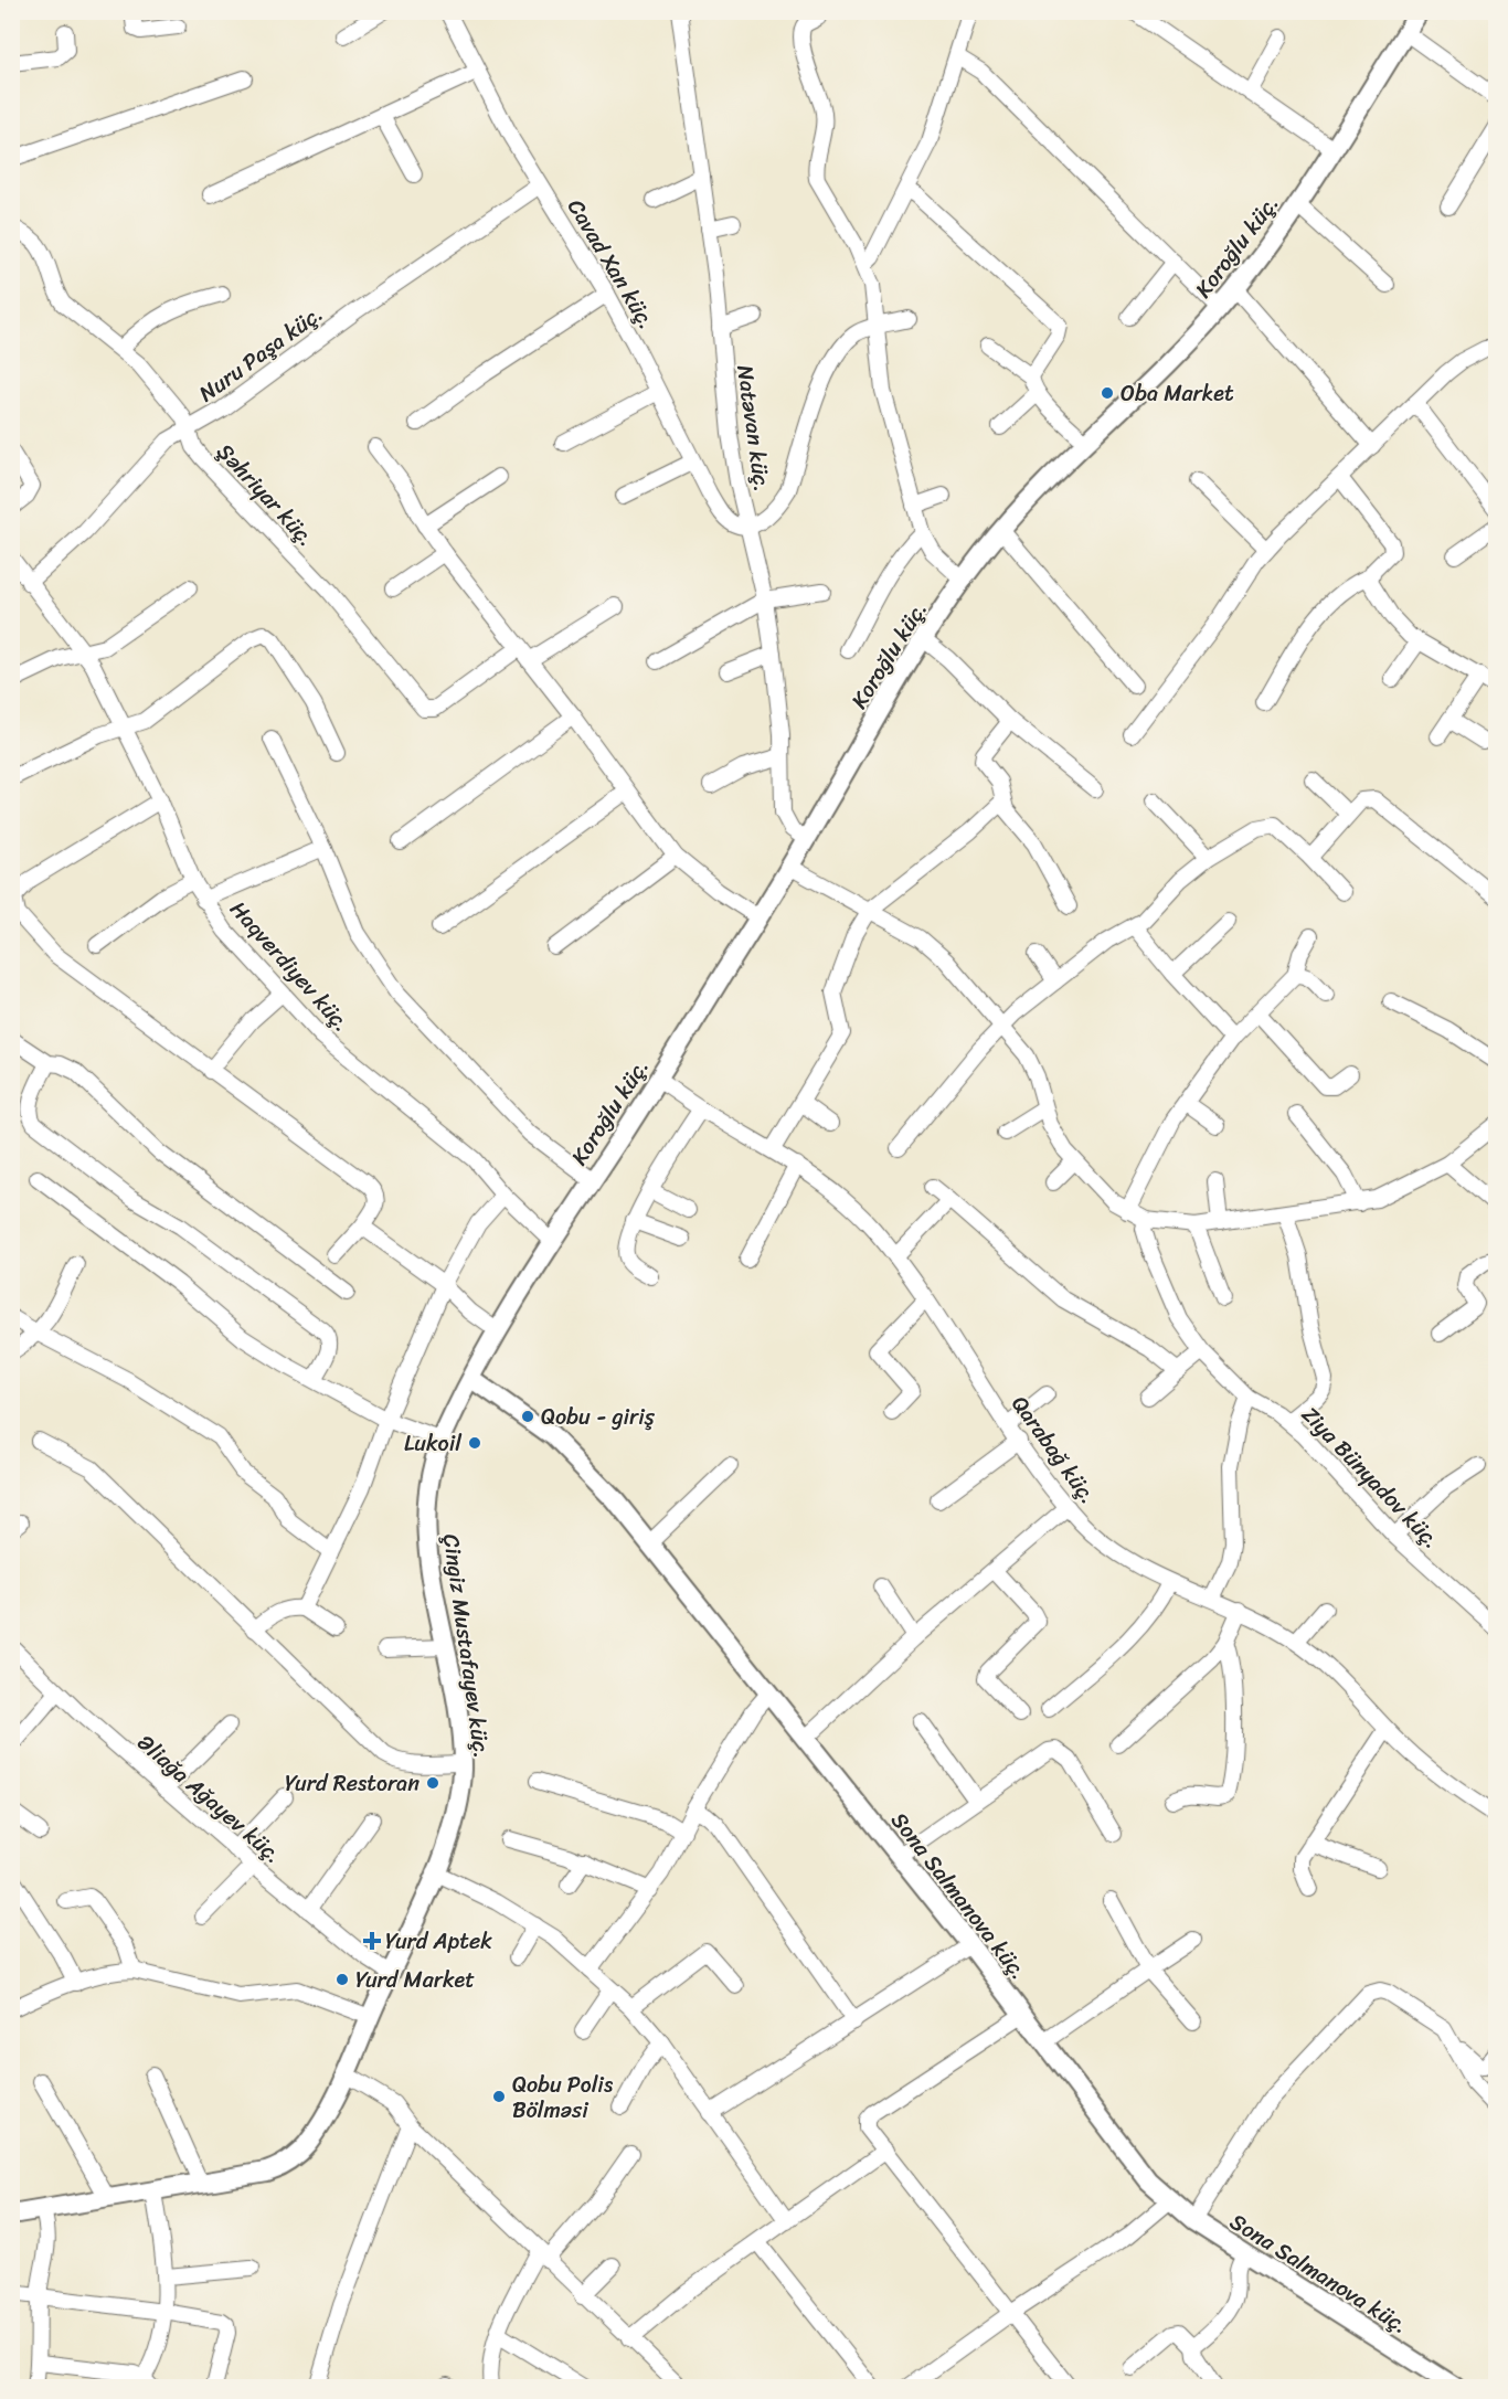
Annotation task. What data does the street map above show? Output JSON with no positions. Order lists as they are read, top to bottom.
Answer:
{
  "streets": {
    "street": [
      "Koroğlu küç.",
      "Cavad Xan küç.",
      "Nuru Paşa küç.",
      "Natəvan küç.",
      "Şəhriyar küç.",
      "Haqverdiyev küç.",
      "Qarabağ küç.",
      "Ziya Bünyadov küç.",
      "Çingiz Mustafayev küç.",
      "Əliağa Ağayev küç.",
      "Sona Salmanova küç."
    ]
  },
  "crossings": [
    ["Koroğlu küç.", "Natəvan küç."],
    ["Koroğlu küç.", "Haqverdiyev küç."],
    ["Koroğlu küç.", "Qarabağ küç."],
    ["Koroğlu küç.", "Çingiz Mustafayev küç."],
    ["Koroğlu küç.", "Sona Salmanova küç."],
    ["Cavad Xan küç.", "Nuru Paşa küç."],
    ["Cavad Xan küç.", "Natəvan küç."],
    ["Nuru Paşa küç.", "Şəhriyar küç."],
    ["Nuru Paşa küç.", "Haqverdiyev küç."],
    ["Çingiz Mustafayev küç.", "Əliağa Ağayev küç."],
    ["Çingiz Mustafayev küç.", "Sona Salmanova küç."]
  ],
  "places": {
    "other": [
      "Oba Market",
      "Qobu - giriş",
      "Lukoil",
      "Yurd Restoran",
      "Yurd Market",
      "Qobu Polis Bölməsi"
    ],
    "health": ["Yurd Aptek"]
  }
}
